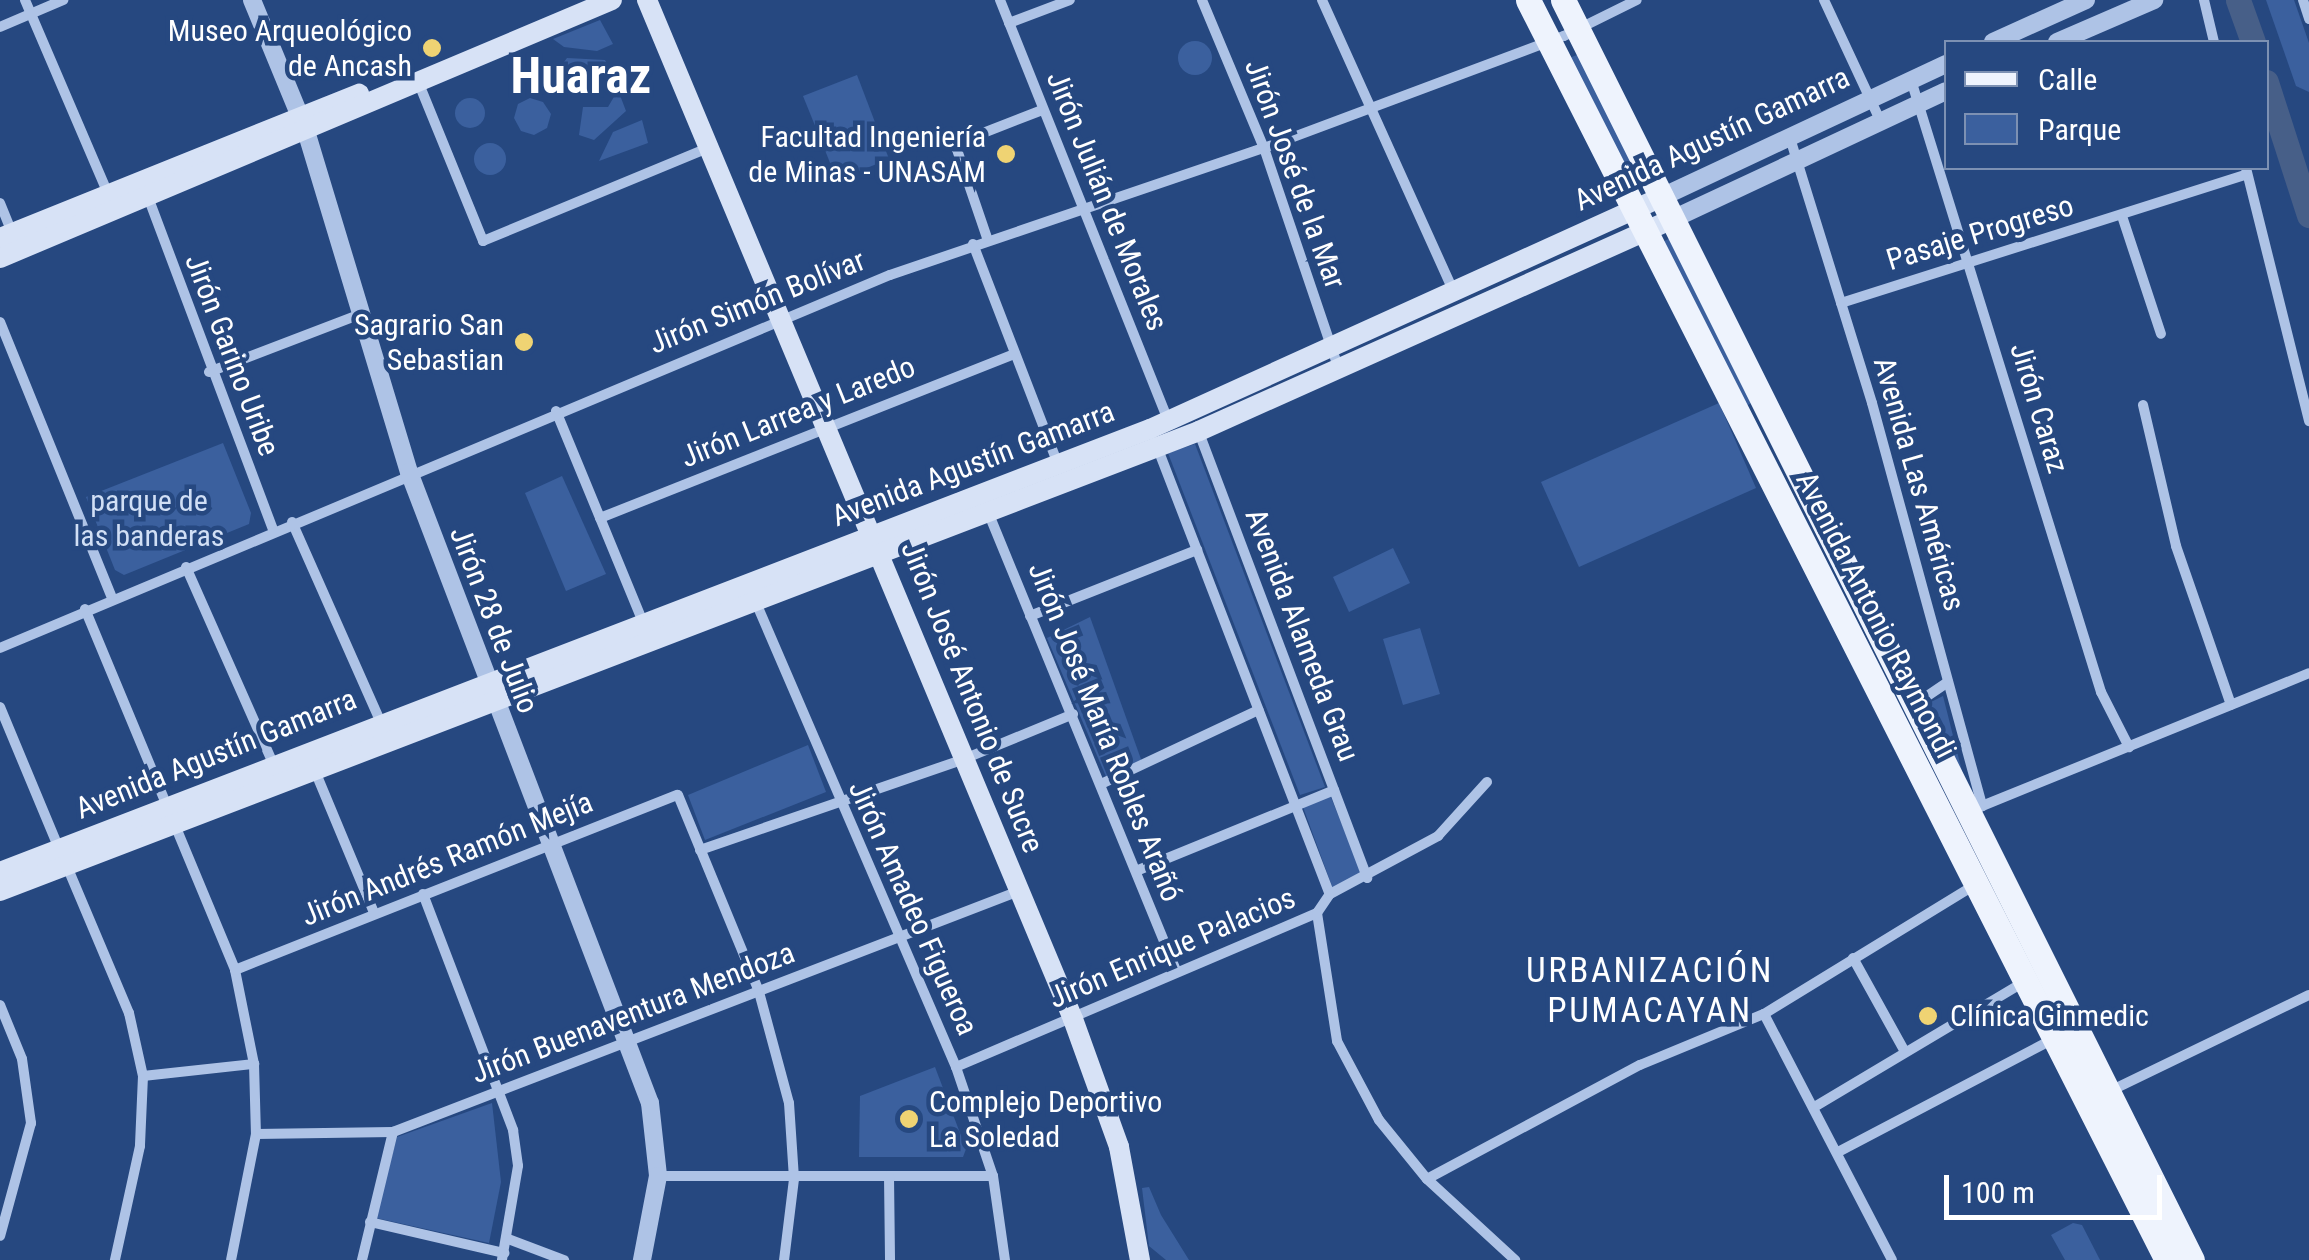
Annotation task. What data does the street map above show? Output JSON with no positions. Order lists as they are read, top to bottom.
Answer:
{
  "streets": {
    "main road": ["Avenida Agustín Gamarra", "Avenida Antonio Raymondi", "Jirón José Antonio de Sucre"],
    "street": [
      "Jirón José de la Mar",
      "Jirón Julián de Morales",
      "Pasaje Progreso",
      "Jirón Simón Bolívar",
      "Jirón Garino Uribe",
      "Jirón Caraz",
      "Jirón Larrea y Laredo",
      "Avenida Las Américas",
      "Jirón 28 de Julio",
      "Avenida Alameda Grau",
      "Jirón José María Robles Arañó",
      "Jirón Andrés Ramón Mejía",
      "Jirón Amadeo Figueroa",
      "Jirón Enrique Palacios",
      "Jirón Buenaventura Mendoza"
    ]
  },
  "crossings": [
    ["Avenida Agustín Gamarra", "Jirón José de la Mar"],
    ["Avenida Agustín Gamarra", "Jirón Julián de Morales"],
    ["Avenida Agustín Gamarra", "Jirón Caraz"],
    ["Avenida Agustín Gamarra", "Avenida Las Américas"],
    ["Avenida Agustín Gamarra", "Avenida Antonio Raymondi"],
    ["Avenida Agustín Gamarra", "Jirón 28 de Julio"],
    ["Avenida Agustín Gamarra", "Avenida Alameda Grau"],
    ["Avenida Agustín Gamarra", "Jirón José Antonio de Sucre"],
    ["Avenida Agustín Gamarra", "Jirón José María Robles Arañó"],
    ["Avenida Agustín Gamarra", "Jirón Amadeo Figueroa"],
    ["Jirón José de la Mar", "Jirón Simón Bolívar"],
    ["Jirón Julián de Morales", "Jirón Simón Bolívar"],
    ["Pasaje Progreso", "Jirón Caraz"],
    ["Pasaje Progreso", "Avenida Las Américas"],
    ["Jirón Simón Bolívar", "Jirón Garino Uribe"],
    ["Jirón Simón Bolívar", "Avenida Antonio Raymondi"],
    ["Jirón Simón Bolívar", "Jirón 28 de Julio"],
    ["Jirón Simón Bolívar", "Jirón José Antonio de Sucre"],
    ["Jirón Larrea y Laredo", "Jirón José Antonio de Sucre"],
    ["Avenida Las Américas", "Avenida Antonio Raymondi"],
    ["Jirón 28 de Julio", "Jirón Andrés Ramón Mejía"],
    ["Jirón 28 de Julio", "Jirón Buenaventura Mendoza"],
    ["Avenida Alameda Grau", "Jirón Enrique Palacios"],
    ["Jirón José Antonio de Sucre", "Jirón Enrique Palacios"],
    ["Jirón José Antonio de Sucre", "Jirón Buenaventura Mendoza"],
    ["Jirón José María Robles Arañó", "Jirón Enrique Palacios"],
    ["Jirón Amadeo Figueroa", "Jirón Enrique Palacios"],
    ["Jirón Amadeo Figueroa", "Jirón Buenaventura Mendoza"]
  ],
  "districts": ["Huaraz", "URBANIZACIÓN PUMACAYAN"],
  "parks": ["parque de las banderas"],
  "places": [
    "Museo Arqueológico de Ancash",
    "Facultad Ingeniería de Minas - UNASAM",
    "Sagrario San Sebastian",
    "Clínica Ginmedic",
    "Complejo Deportivo La Soledad"
  ],
  "legend": ["Calle", "Parque"],
  "scale_bar": "100 m"
}
